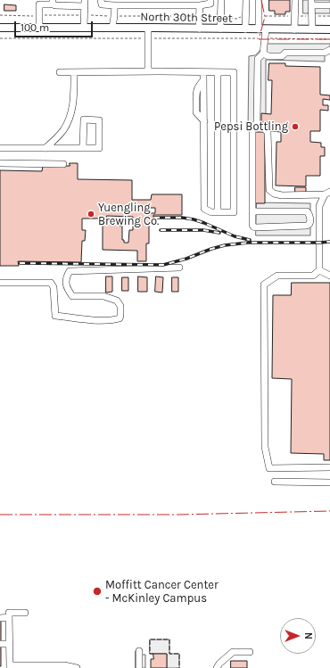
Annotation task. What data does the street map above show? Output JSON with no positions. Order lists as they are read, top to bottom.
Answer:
{
  "streets": {
    "main road": ["North 30th Street"]
  },
  "places": ["Pepsi Bottling", "Yuengling Brewing Co.", "Moffitt Cancer Center - McKinley Campus"],
  "scale_bar": "100 m",
  "north": "right"
}
